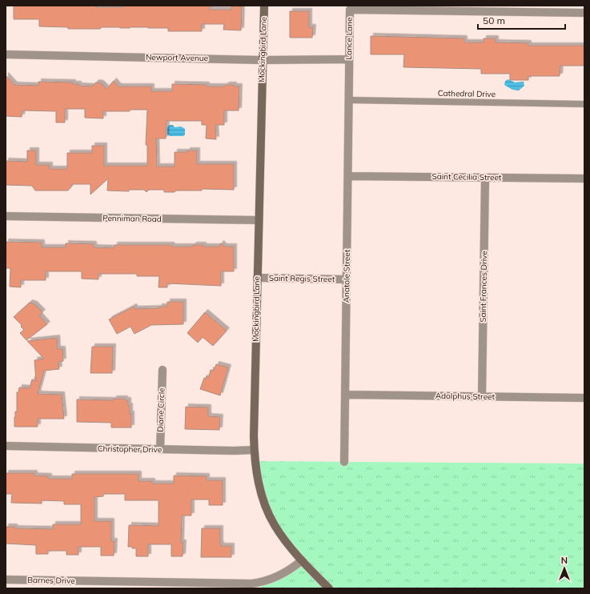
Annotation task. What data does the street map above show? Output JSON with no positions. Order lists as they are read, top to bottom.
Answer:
{
  "streets": {
    "street": [
      "Lance Lane",
      "Mockingbird Lane",
      "Newport Avenue",
      "Saint Cecilia Street",
      "Penniman Road",
      "Anatole Street",
      "Saint Regis Street",
      "Saint Frances Drive",
      "Adolphus Street",
      "Diane Circle",
      "Christopher Drive",
      "Barnes Drive"
    ],
    "lane": ["Cathedral Drive"]
  },
  "crossings": [
    ["Lance Lane", "Newport Avenue"],
    ["Lance Lane", "Anatole Street"],
    ["Mockingbird Lane", "Newport Avenue"],
    ["Mockingbird Lane", "Penniman Road"],
    ["Mockingbird Lane", "Saint Regis Street"],
    ["Mockingbird Lane", "Christopher Drive"],
    ["Mockingbird Lane", "Barnes Drive"],
    ["Cathedral Drive", "Anatole Street"],
    ["Saint Cecilia Street", "Anatole Street"],
    ["Saint Cecilia Street", "Saint Frances Drive"],
    ["Anatole Street", "Saint Regis Street"],
    ["Anatole Street", "Adolphus Street"],
    ["Saint Frances Drive", "Adolphus Street"],
    ["Diane Circle", "Christopher Drive"]
  ],
  "scale_bar": "50 m",
  "north": "top"
}
